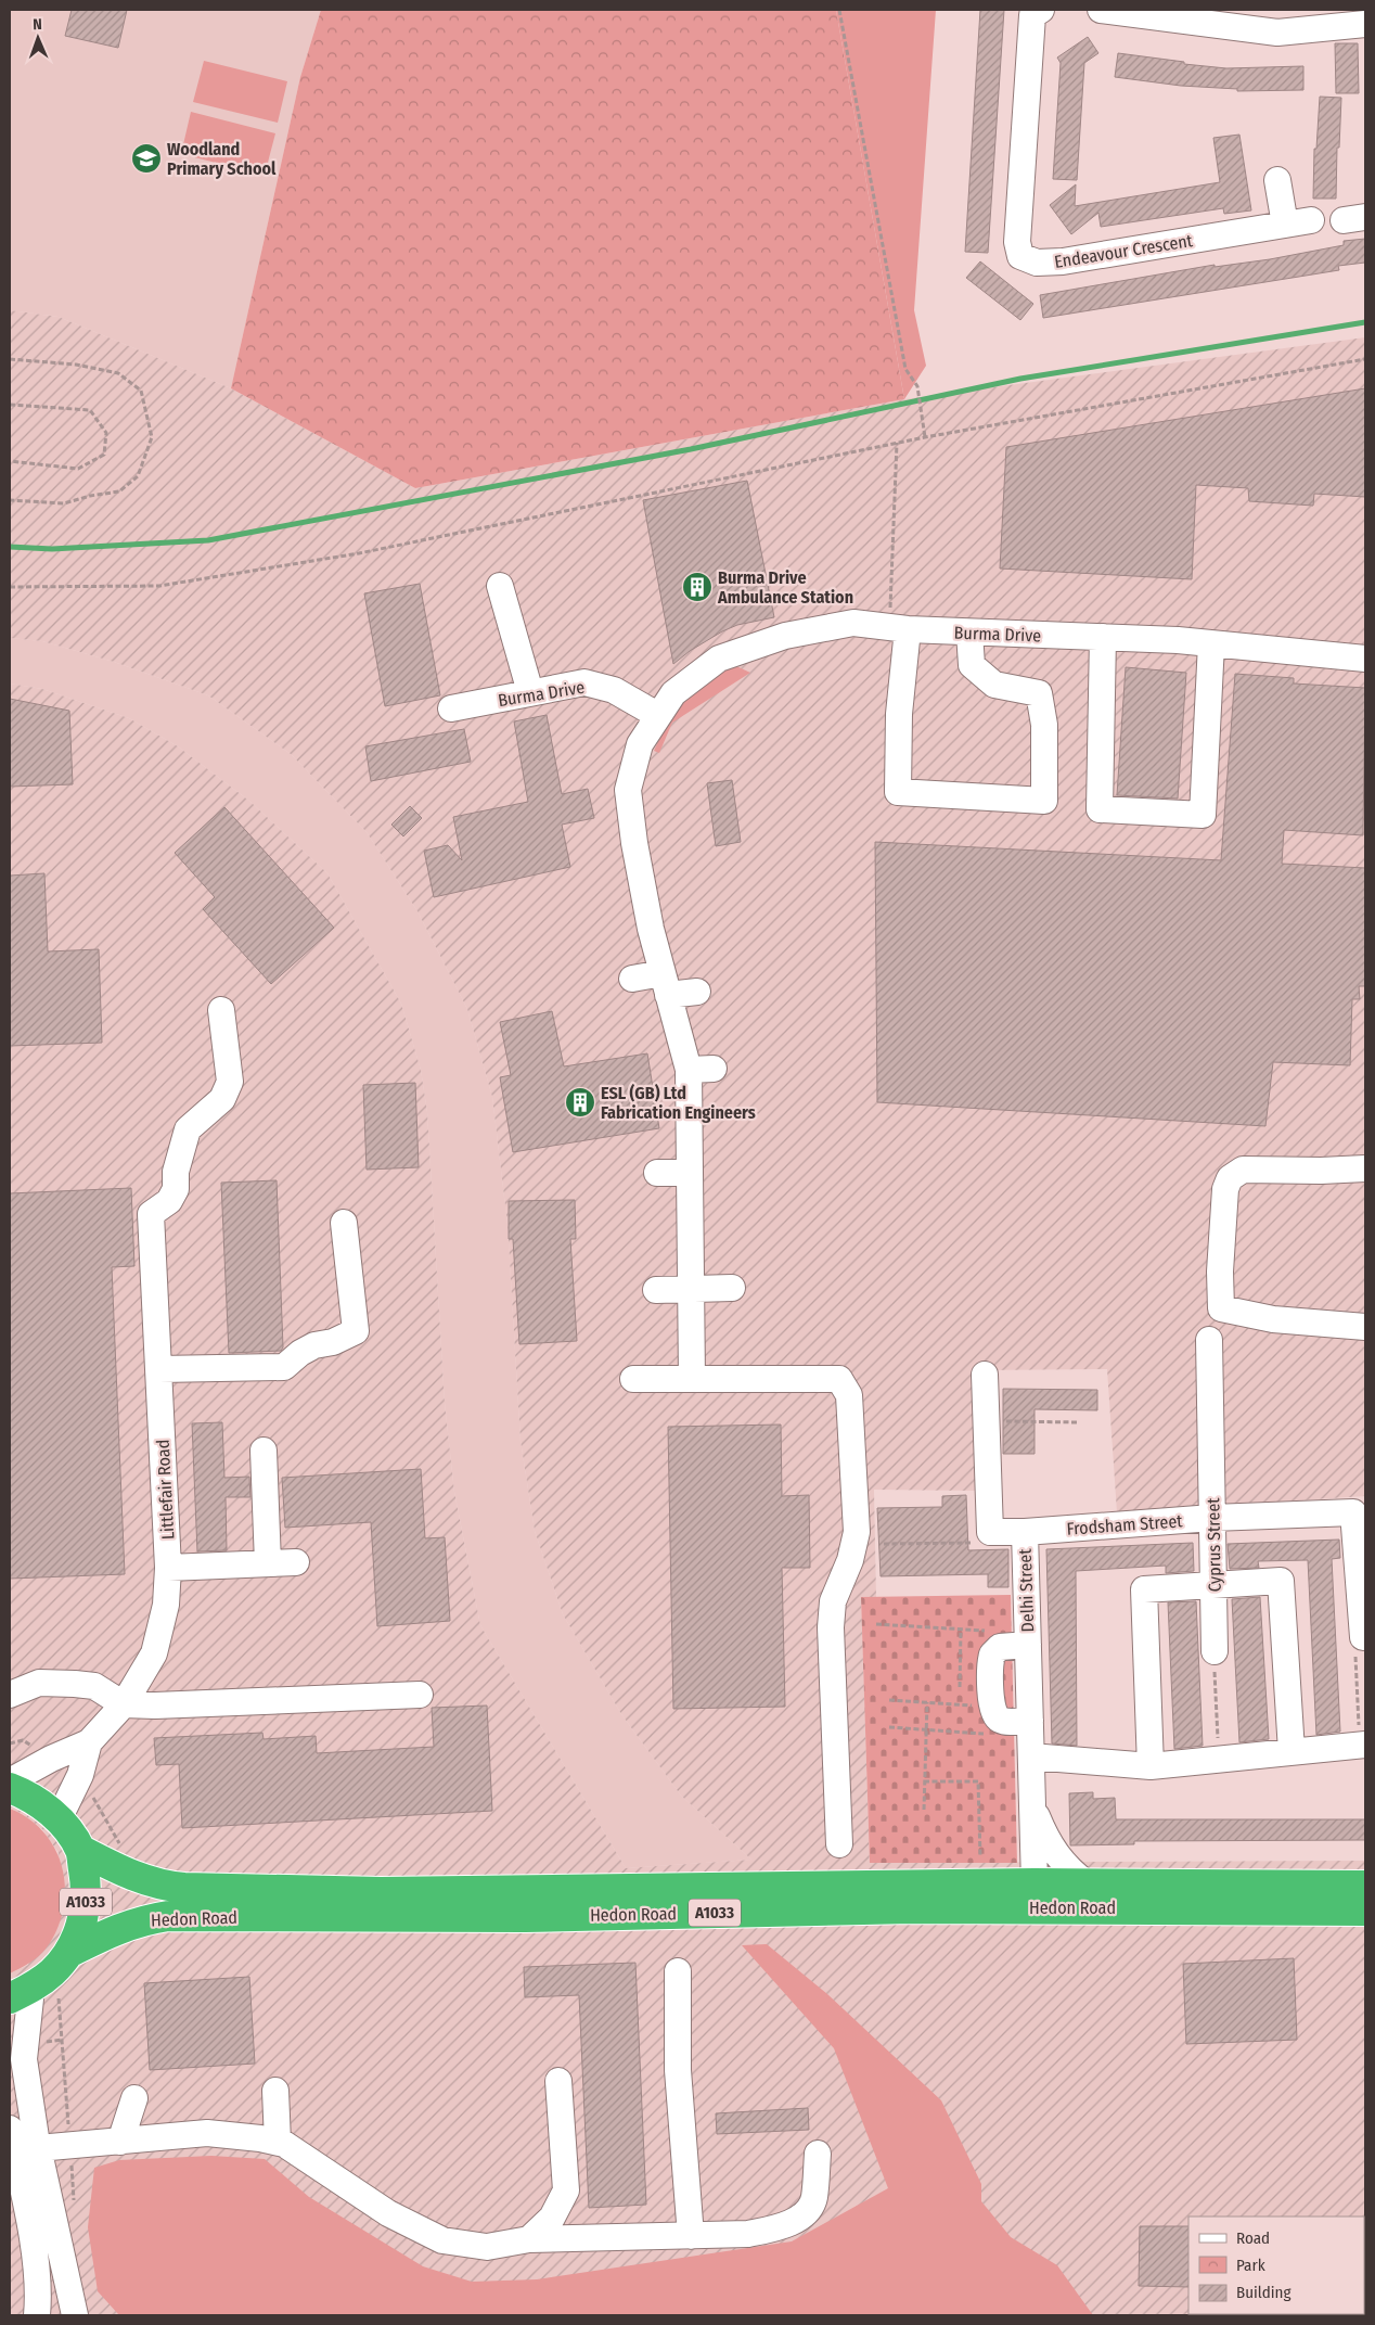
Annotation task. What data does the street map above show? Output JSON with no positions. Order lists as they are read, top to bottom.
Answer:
{
  "streets": {
    "highway": ["A1033", "Hedon Road"],
    "street": [
      "Endeavour Crescent",
      "Burma Drive",
      "Littlefair Road",
      "Frodsham Street",
      "Cyprus Street",
      "Delhi Street"
    ]
  },
  "crossings": [
    ["Littlefair Road", "A1033"],
    ["Frodsham Street", "Cyprus Street"],
    ["Frodsham Street", "Delhi Street"],
    ["Delhi Street", "Hedon Road"],
    ["A1033", "Hedon Road"]
  ],
  "places": {
    "school or university": ["Woodland Primary School"],
    "building": ["Burma Drive Ambulance Station", "ESL (GB) Ltd Fabrication Engineers"]
  },
  "legend": ["Road", "Park", "Building"],
  "north": "top"
}
